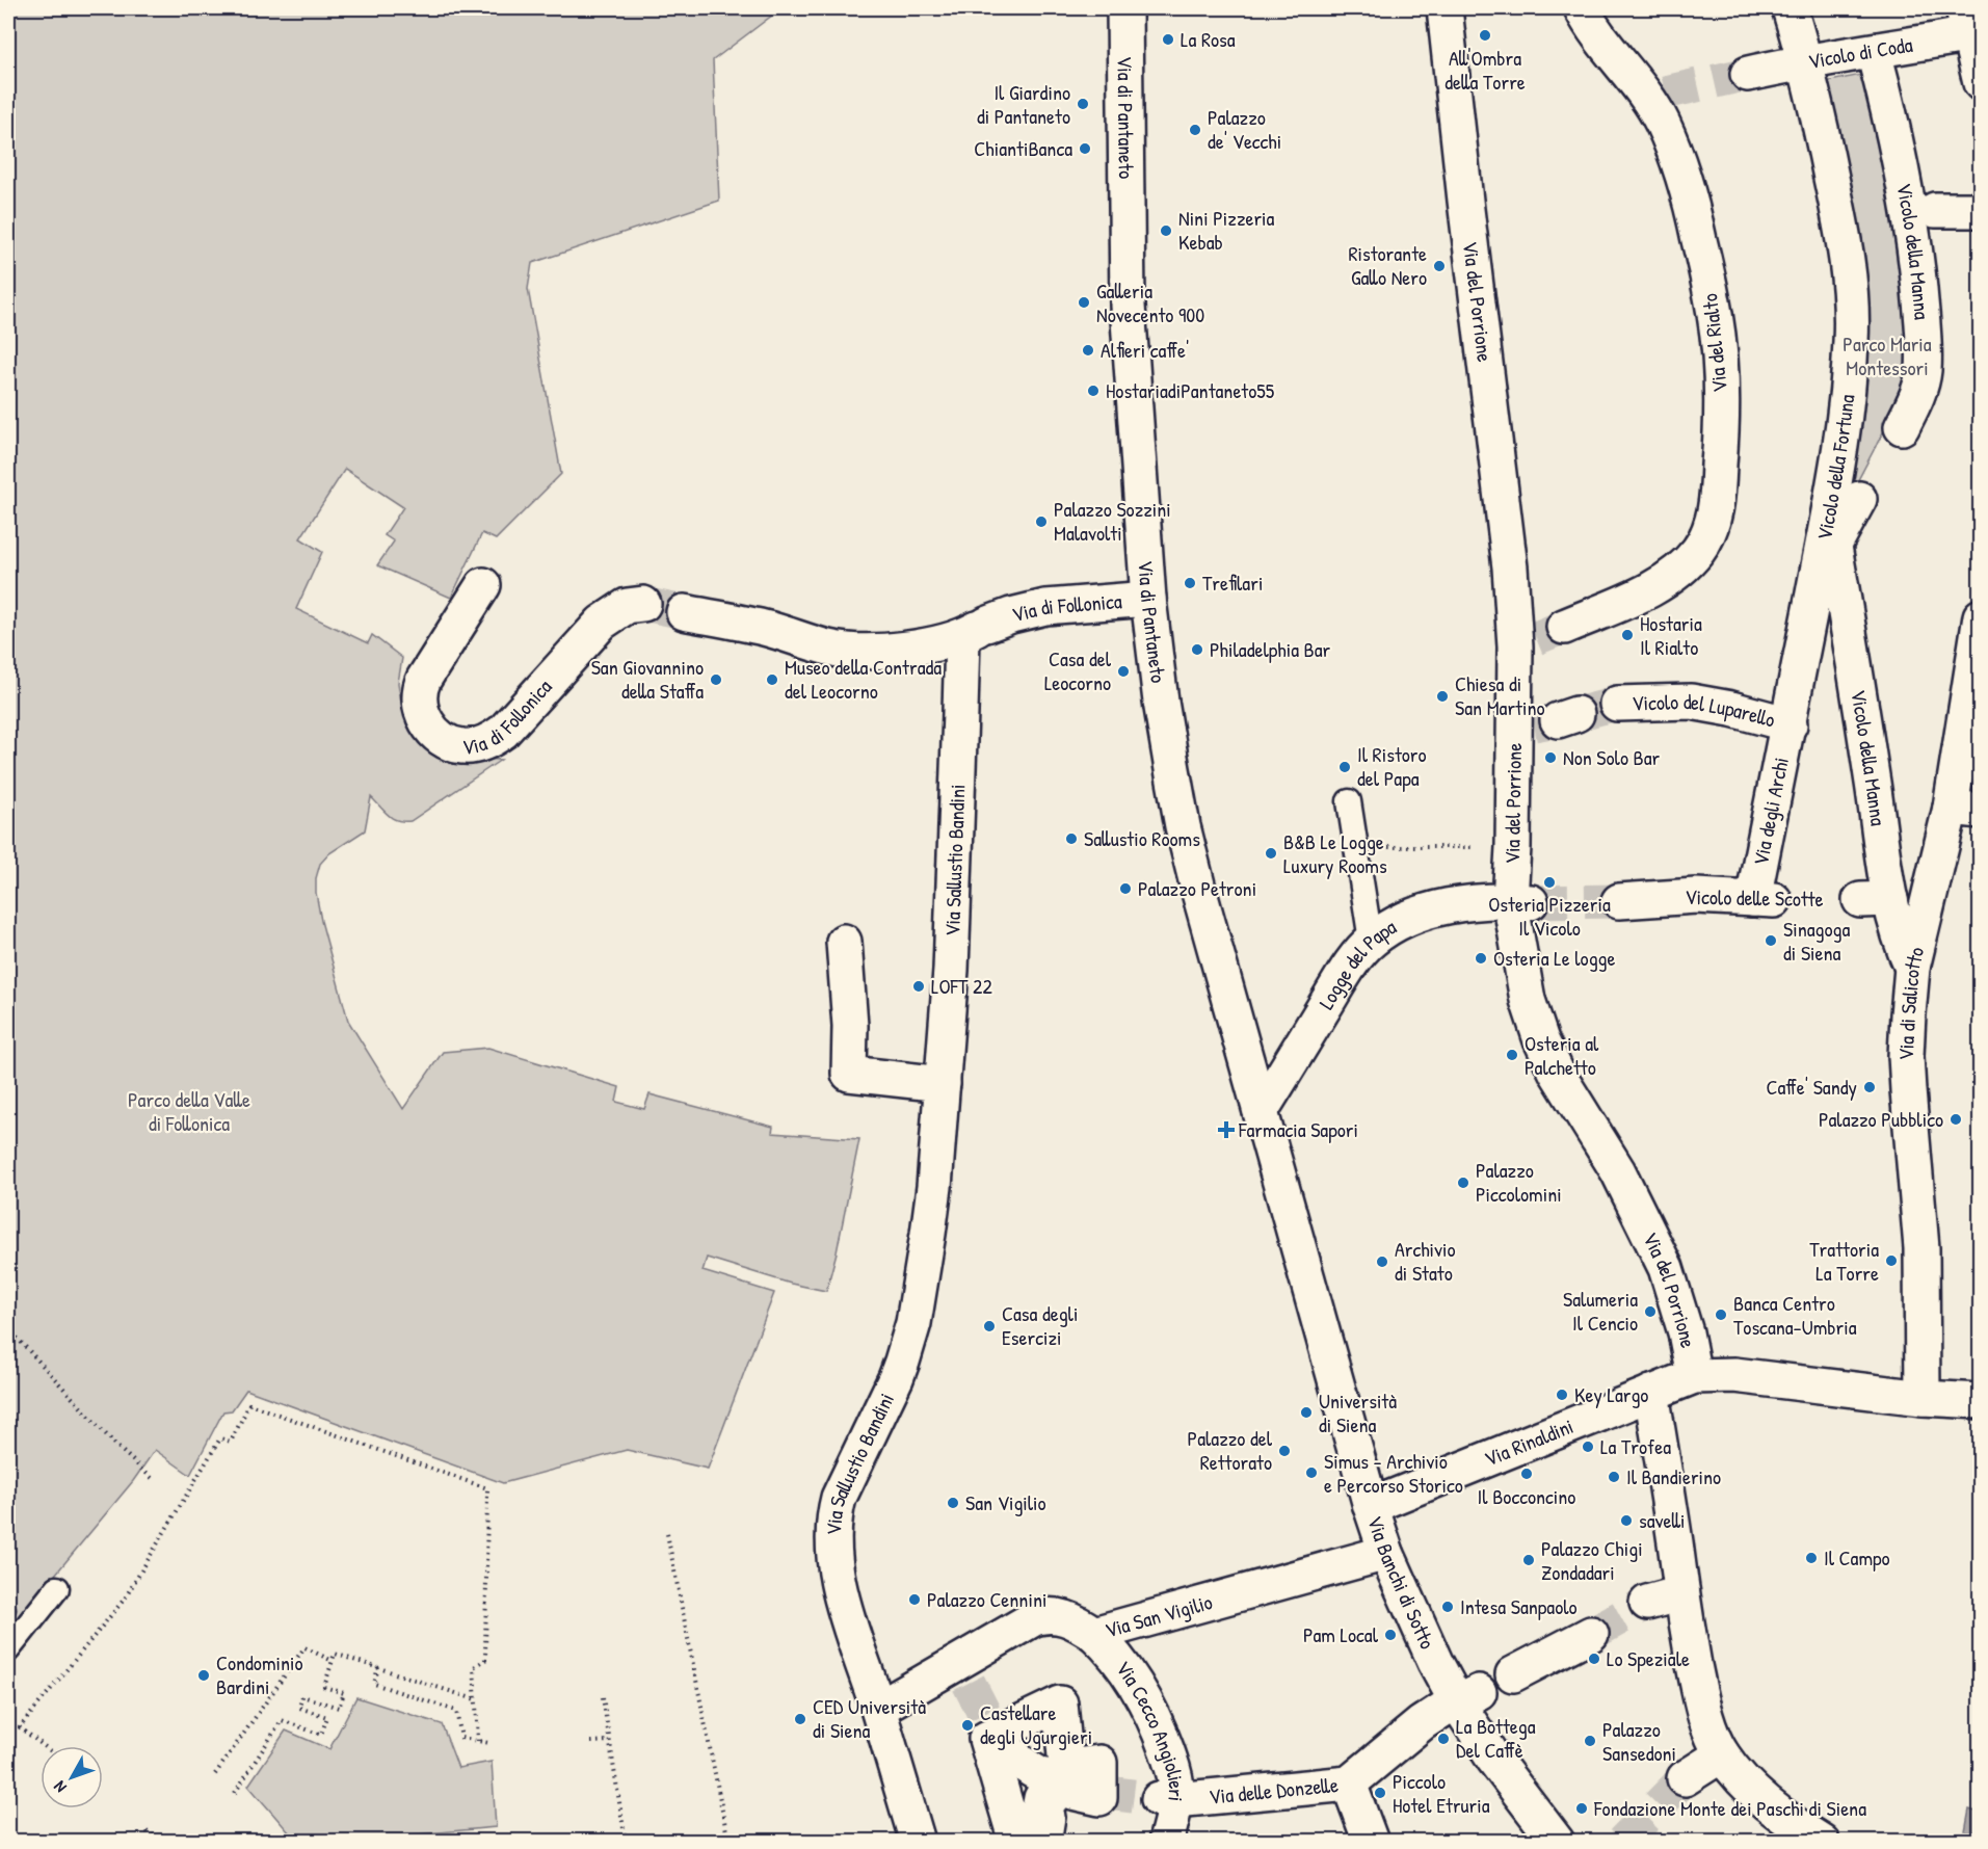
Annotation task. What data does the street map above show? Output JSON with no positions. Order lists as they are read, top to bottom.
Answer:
{
  "streets": {
    "street": [
      "Vicolo di Coda",
      "Via di Pantaneto",
      "Vicolo della Manna",
      "Via del Porrione",
      "Via del Rialto",
      "Vicolo della Fortuna",
      "Via di Follonica",
      "Vicolo del Luparello",
      "Via degli Archi",
      "Via Sallustio Bandini",
      "Vicolo delle Scotte",
      "Logge del Papa",
      "Via di Salicotto",
      "Via Rinaldini",
      "Via Banchi di Sotto",
      "Via San Vigilio",
      "Via Cecco Angiolieri",
      "Via delle Donzelle"
    ]
  },
  "crossings": [
    ["Vicolo di Coda", "Vicolo della Manna"],
    ["Vicolo di Coda", "Vicolo della Fortuna"],
    ["Via di Pantaneto", "Via di Follonica"],
    ["Via di Pantaneto", "Logge del Papa"],
    ["Via di Pantaneto", "Via Banchi di Sotto"],
    ["Vicolo della Manna", "Vicolo della Fortuna"],
    ["Vicolo della Manna", "Via di Salicotto"],
    ["Via del Porrione", "Via del Rialto"],
    ["Via del Porrione", "Logge del Papa"],
    ["Vicolo della Fortuna", "Vicolo del Luparello"],
    ["Vicolo della Fortuna", "Via degli Archi"],
    ["Via di Follonica", "Via Sallustio Bandini"],
    ["Vicolo del Luparello", "Via degli Archi"],
    ["Via degli Archi", "Vicolo delle Scotte"],
    ["Via Sallustio Bandini", "Via San Vigilio"],
    ["Logge del Papa", "Via Banchi di Sotto"],
    ["Via Rinaldini", "Via Banchi di Sotto"],
    ["Via Banchi di Sotto", "Via San Vigilio"],
    ["Via Banchi di Sotto", "Via delle Donzelle"],
    ["Via San Vigilio", "Via Cecco Angiolieri"],
    ["Via Cecco Angiolieri", "Via delle Donzelle"]
  ],
  "parks": ["Parco Maria Montessori", "Parco della Valle di Follonica"],
  "places": {
    "other": [
      "All'Ombra della Torre",
      "La Rosa",
      "Il Giardino di Pantaneto",
      "Palazzo de' Vecchi",
      "ChiantiBanca",
      "Nini Pizzeria Kebab",
      "Ristorante Gallo Nero",
      "Galleria Novecento 900",
      "Alfieri caffe'",
      "HostariadiPantaneto55",
      "Palazzo Sozzini Malavolti",
      "Trefilari",
      "Hostaria Il Rialto",
      "Philadelphia Bar",
      "Casa del Leocorno",
      "San Giovannino della Staffa",
      "Museo della Contrada del Leocorno",
      "Chiesa di San Martino",
      "Non Solo Bar",
      "Il Ristoro del Papa",
      "Sallustio Rooms",
      "B&B Le Logge Luxury Rooms",
      "Osteria Pizzeria Il Vicolo",
      "Palazzo Petroni",
      "Sinagoga di Siena",
      "Osteria Le logge",
      "LOFT 22",
      "Osteria al Palchetto",
      "Caffe' Sandy",
      "Palazzo Pubblico",
      "Palazzo Piccolomini",
      "Trattoria La Torre",
      "Archivio di Stato",
      "Salumeria Il Cencio",
      "Banca Centro Toscana-Umbria",
      "Casa degli Esercizi",
      "Key Largo",
      "Università di Siena",
      "La Trofea",
      "Palazzo del Rettorato",
      "Simus - Archivio e Percorso Storico",
      "Il Bocconcino",
      "Il Bandierino",
      "San Vigilio",
      "savelli",
      "Il Campo",
      "Palazzo Chigi Zondadari",
      "Palazzo Cennini",
      "Intesa Sanpaolo",
      "Pam Local",
      "Lo Speziale",
      "Condominio Bardini",
      "CED Università di Siena",
      "Castellare degli Ugurgieri",
      "La Bottega Del Caffè",
      "Palazzo Sansedoni",
      "Piccolo Hotel Etruria",
      "Fondazione Monte dei Paschi di Siena"
    ],
    "health": ["Farmacia Sapori"]
  },
  "north": "bottom left"
}
